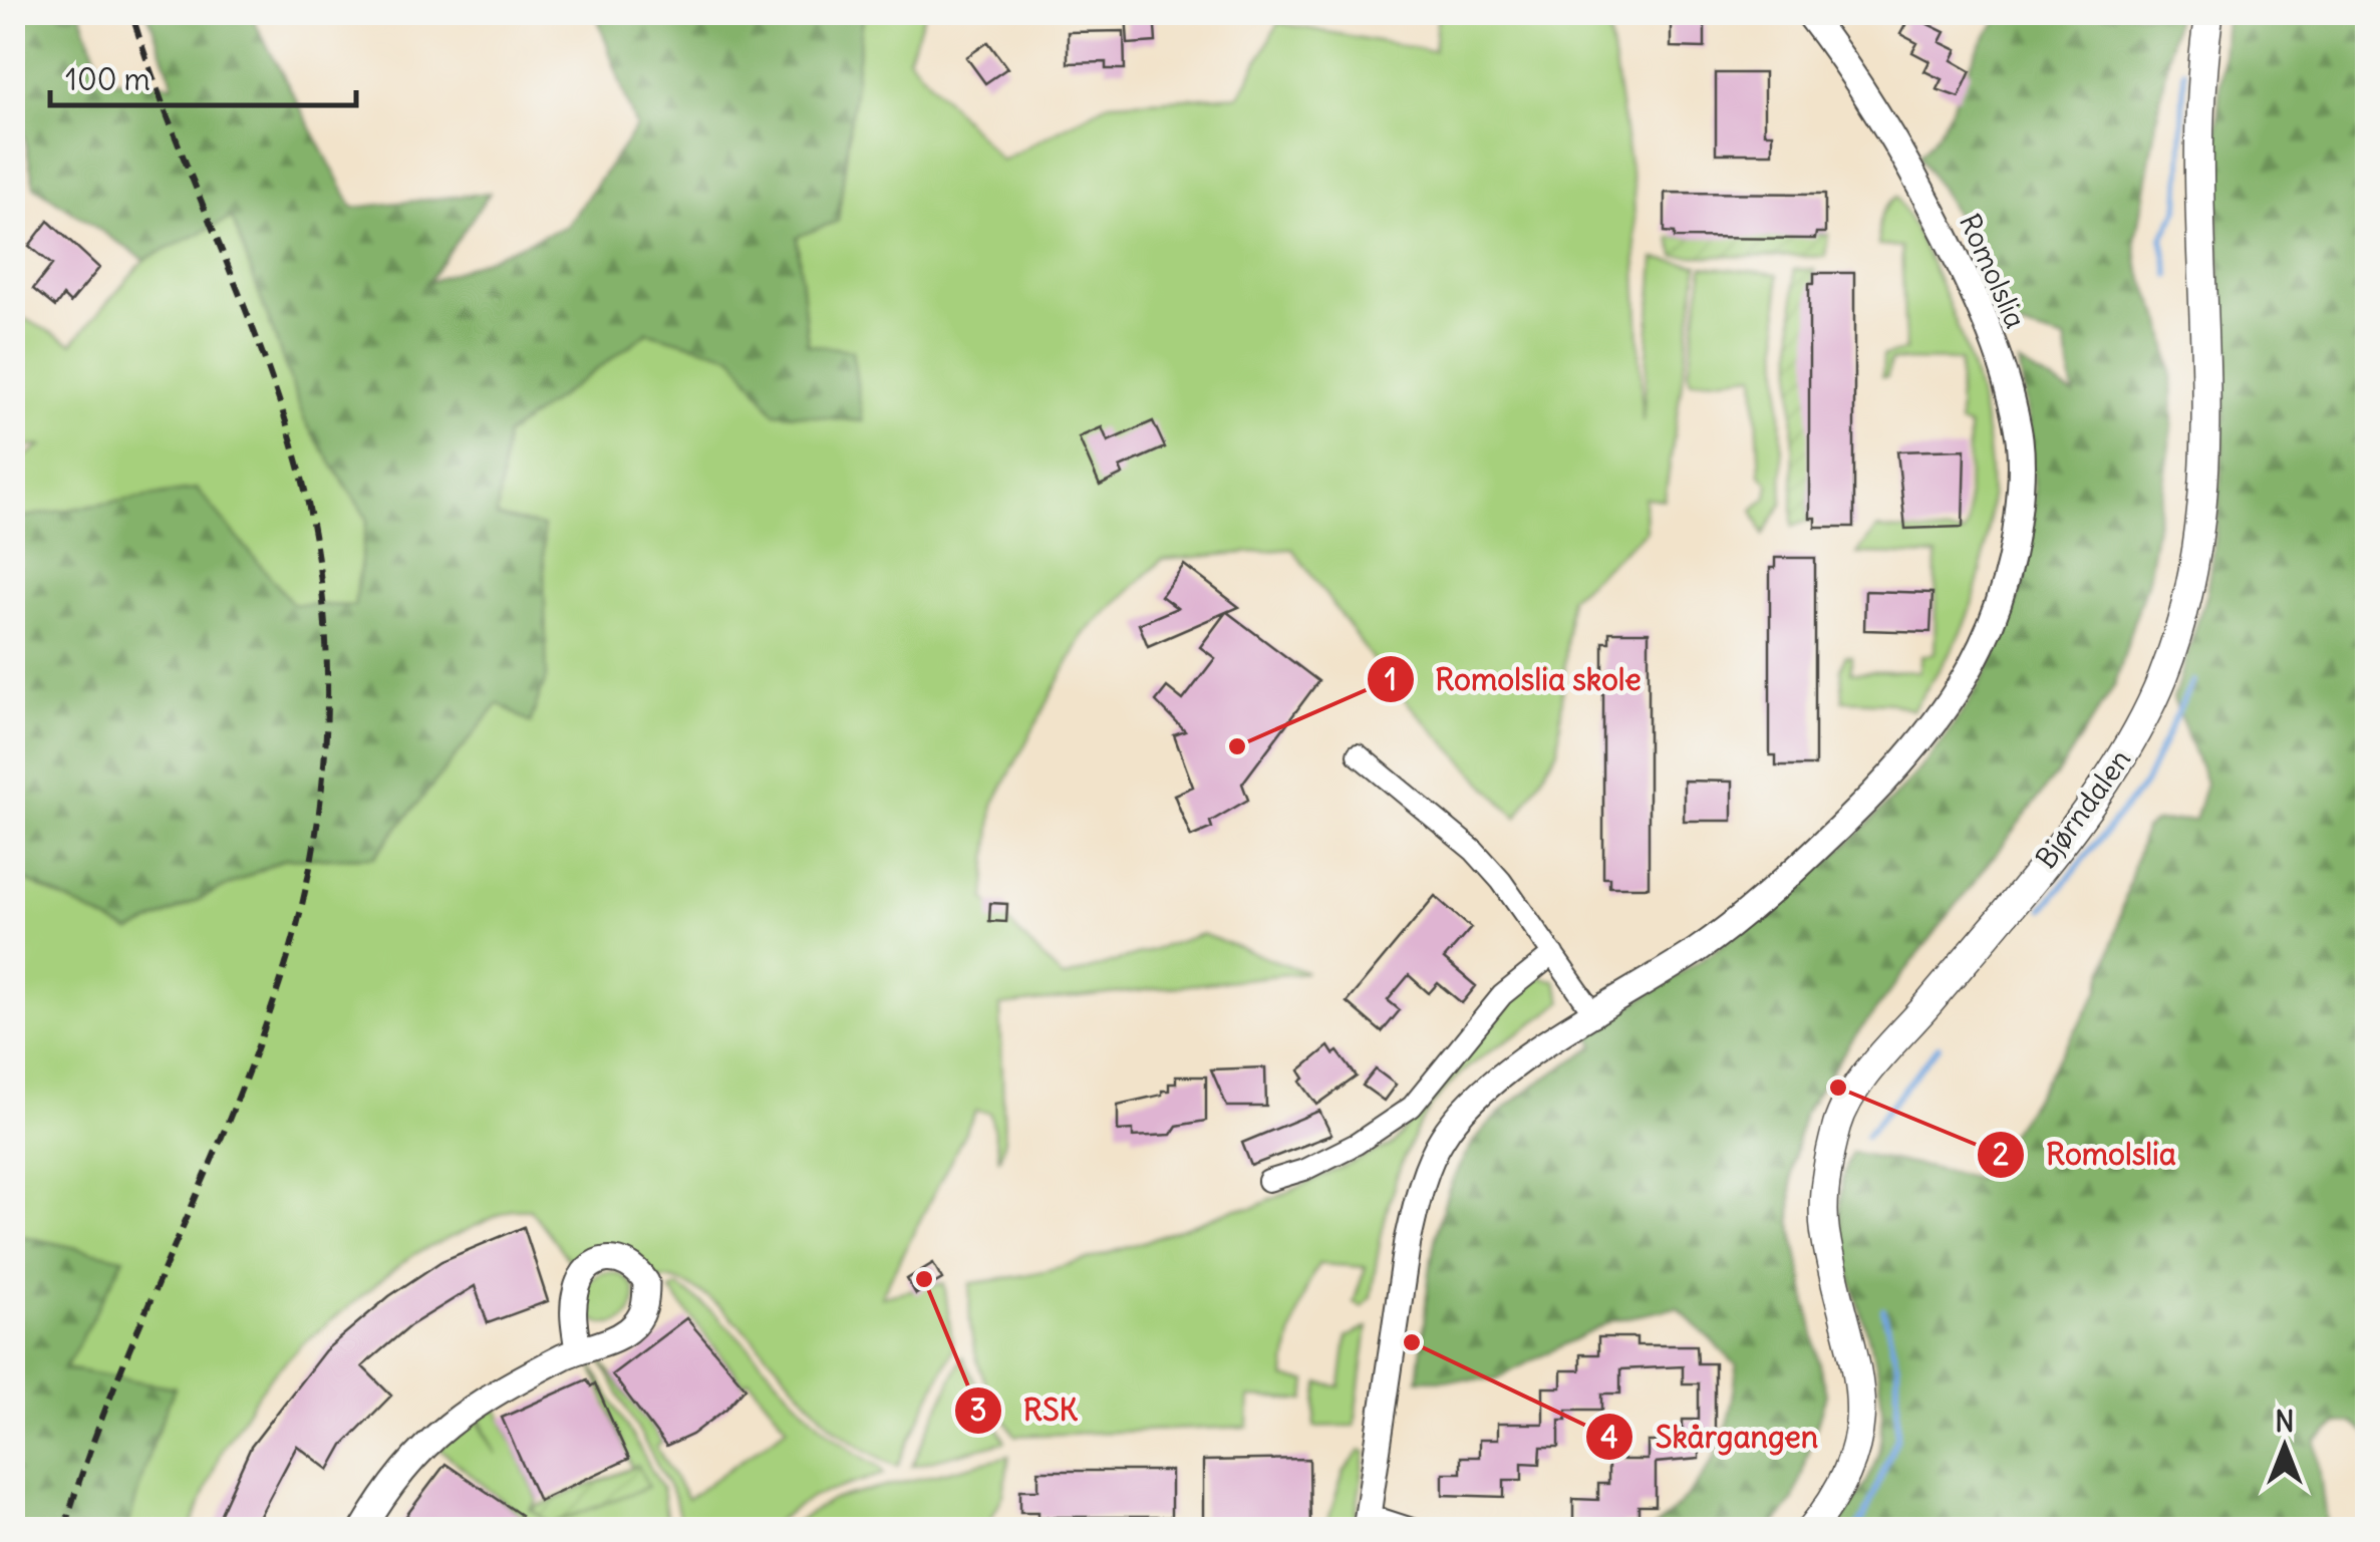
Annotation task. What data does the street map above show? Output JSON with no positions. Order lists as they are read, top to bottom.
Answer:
{
  "streets": {
    "main road": ["Bjørndalen"],
    "street": ["Romolslia"]
  },
  "places": [
    "Romolslia skole",
    "Romolslia",
    "RSK",
    "Skårgangen"
  ],
  "scale_bar": "100 m",
  "north": "top"
}
